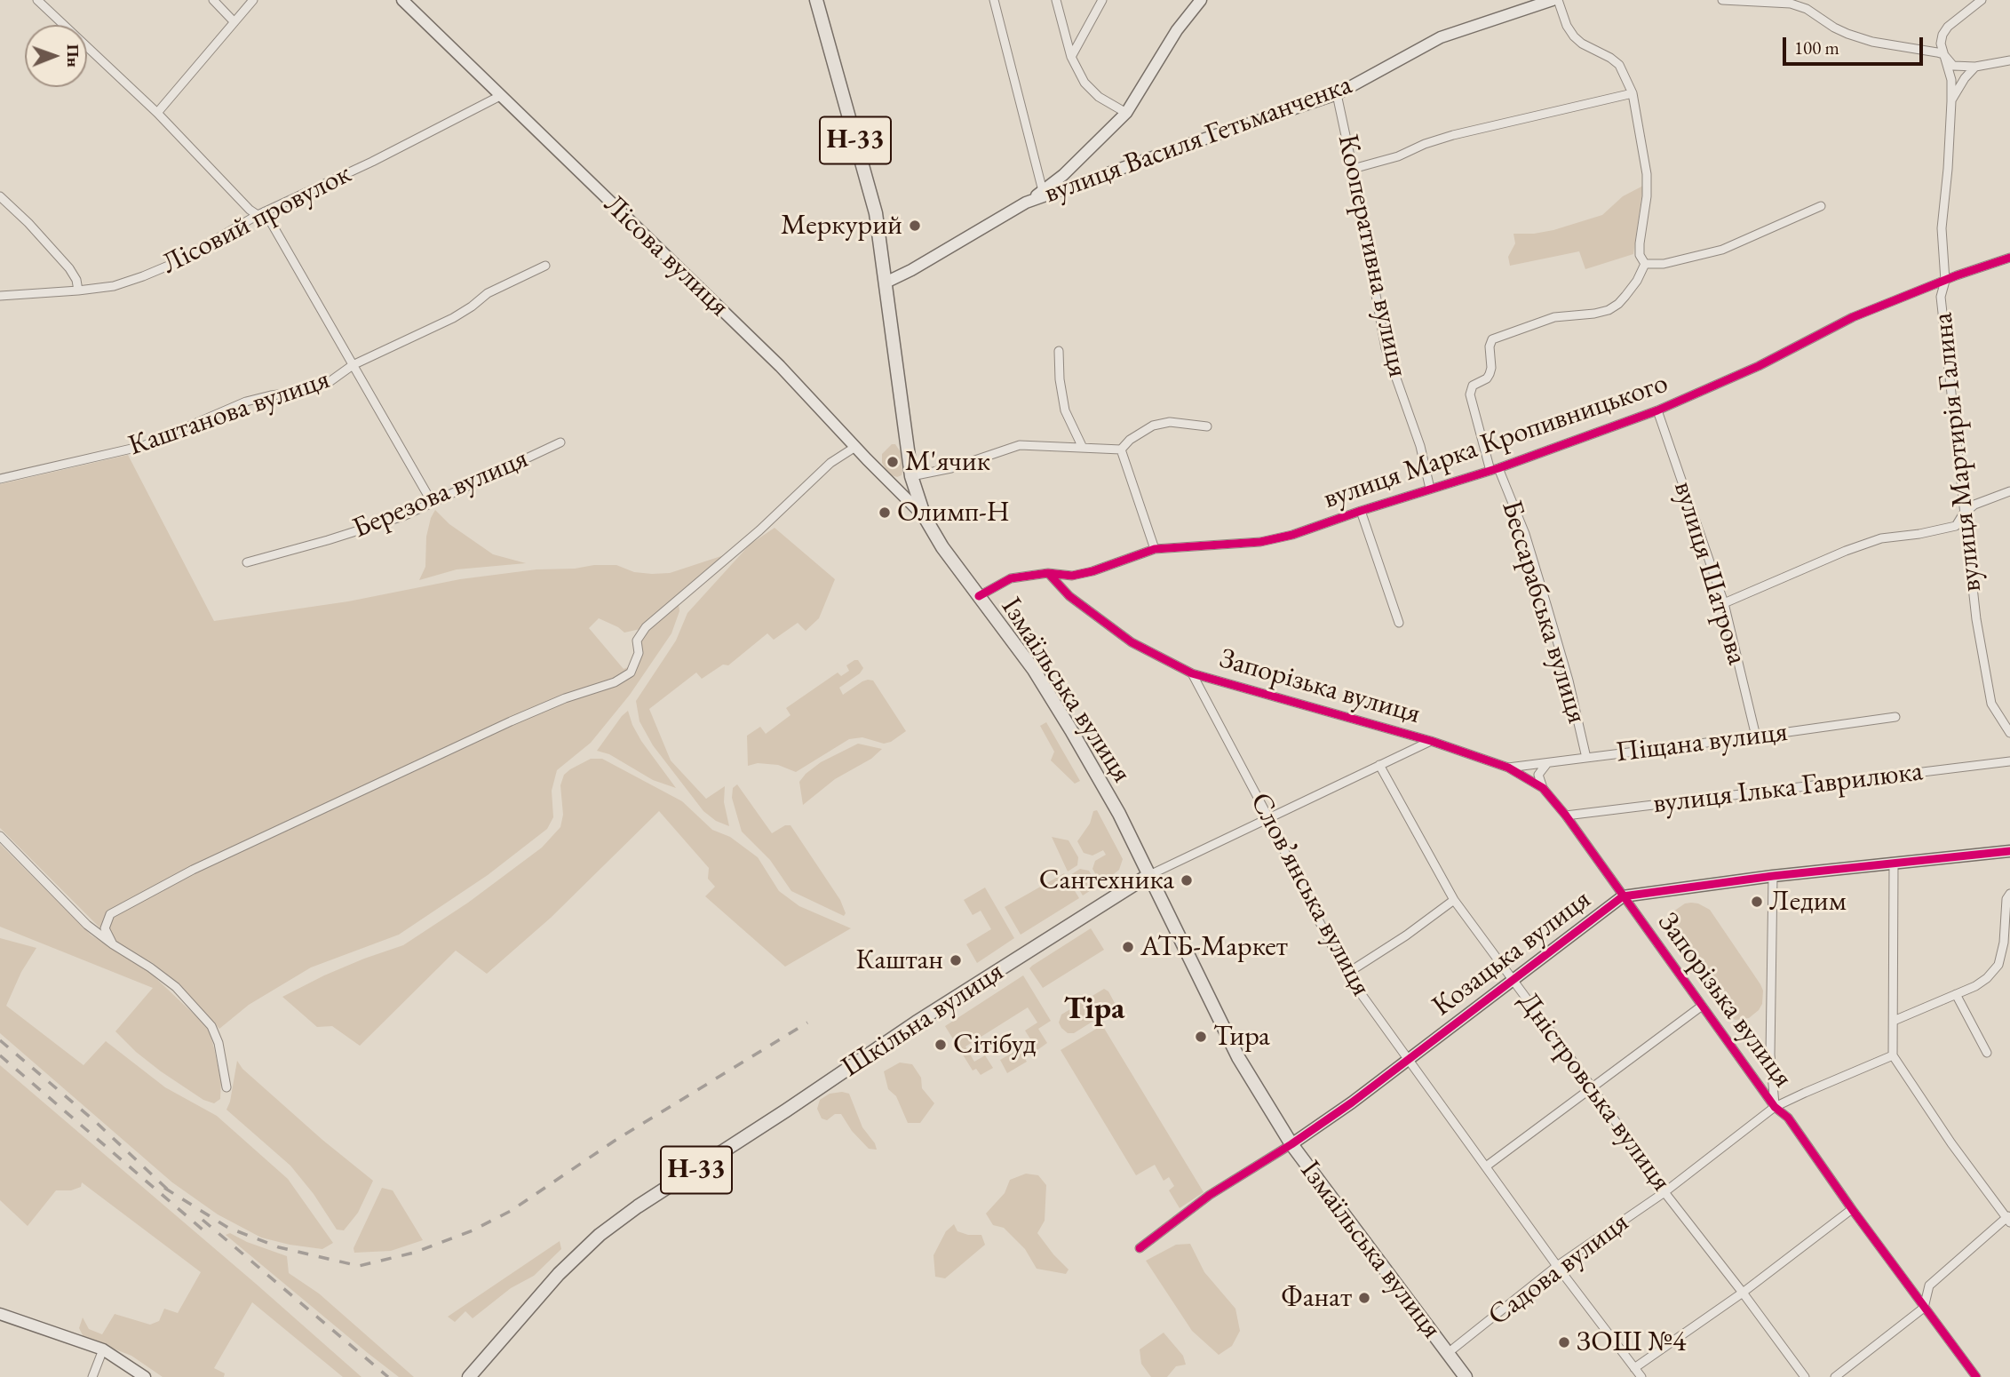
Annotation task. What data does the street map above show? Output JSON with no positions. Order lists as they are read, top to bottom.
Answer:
{
  "streets": {
    "main road": ["Н-33", "Ізмаїльська вулиця", "Шкільна вулиця"],
    "street": [
      "вулиця Василя Гетьманченка",
      "Лісовий провулок",
      "Лісова вулиця",
      "Кооперативна вулиця",
      "Каштанова вулиця",
      "вулиця Марка Кропивницького",
      "вулиця Мартирія Галина",
      "Березова вулиця",
      "вулиця Шатрова",
      "Бессарабська вулиця",
      "Запорізька вулиця",
      "Піщана вулиця",
      "вулиця Ілька Гаврилюка",
      "Словʼянська вулиця",
      "Козацька вулиця",
      "Дністровська вулиця",
      "Садова вулиця"
    ]
  },
  "crossings": [
    ["вулиця Василя Гетьманченка", "Кооперативна вулиця"],
    ["вулиця Василя Гетьманченка", "Ізмаїльська вулиця"],
    ["Лісовий провулок", "Лісова вулиця"],
    ["Лісова вулиця", "Ізмаїльська вулиця"],
    ["Кооперативна вулиця", "вулиця Марка Кропивницького"],
    ["вулиця Марка Кропивницького", "вулиця Мартирія Галина"],
    ["вулиця Марка Кропивницького", "вулиця Шатрова"],
    ["вулиця Марка Кропивницького", "Бессарабська вулиця"],
    ["вулиця Марка Кропивницького", "Запорізька вулиця"],
    ["вулиця Марка Кропивницького", "Ізмаїльська вулиця"],
    ["вулиця Шатрова", "Піщана вулиця"],
    ["Бессарабська вулиця", "Піщана вулиця"],
    ["Запорізька вулиця", "Піщана вулиця"],
    ["Запорізька вулиця", "вулиця Ілька Гаврилюка"],
    ["Запорізька вулиця", "Словʼянська вулиця"],
    ["Запорізька вулиця", "Козацька вулиця"],
    ["Запорізька вулиця", "Шкільна вулиця"],
    ["Запорізька вулиця", "Садова вулиця"],
    ["Ізмаїльська вулиця", "Козацька вулиця"],
    ["Ізмаїльська вулиця", "Шкільна вулиця"],
    ["Ізмаїльська вулиця", "Садова вулиця"],
    ["Словʼянська вулиця", "Козацька вулиця"],
    ["Словʼянська вулиця", "Шкільна вулиця"],
    ["Словʼянська вулиця", "Садова вулиця"],
    ["Козацька вулиця", "Дністровська вулиця"],
    ["Шкільна вулиця", "Дністровська вулиця"],
    ["Дністровська вулиця", "Садова вулиця"]
  ],
  "districts": ["Тіра"],
  "places": [
    "Меркурий",
    "М'ячик",
    "Олимп-Н",
    "Сантехника",
    "Ледим",
    "АТБ-Маркет",
    "Каштан",
    "Тира",
    "Сітібуд",
    "Фанат",
    "ЗОШ №4"
  ],
  "scale_bar": "100 m",
  "north": "right"
}
